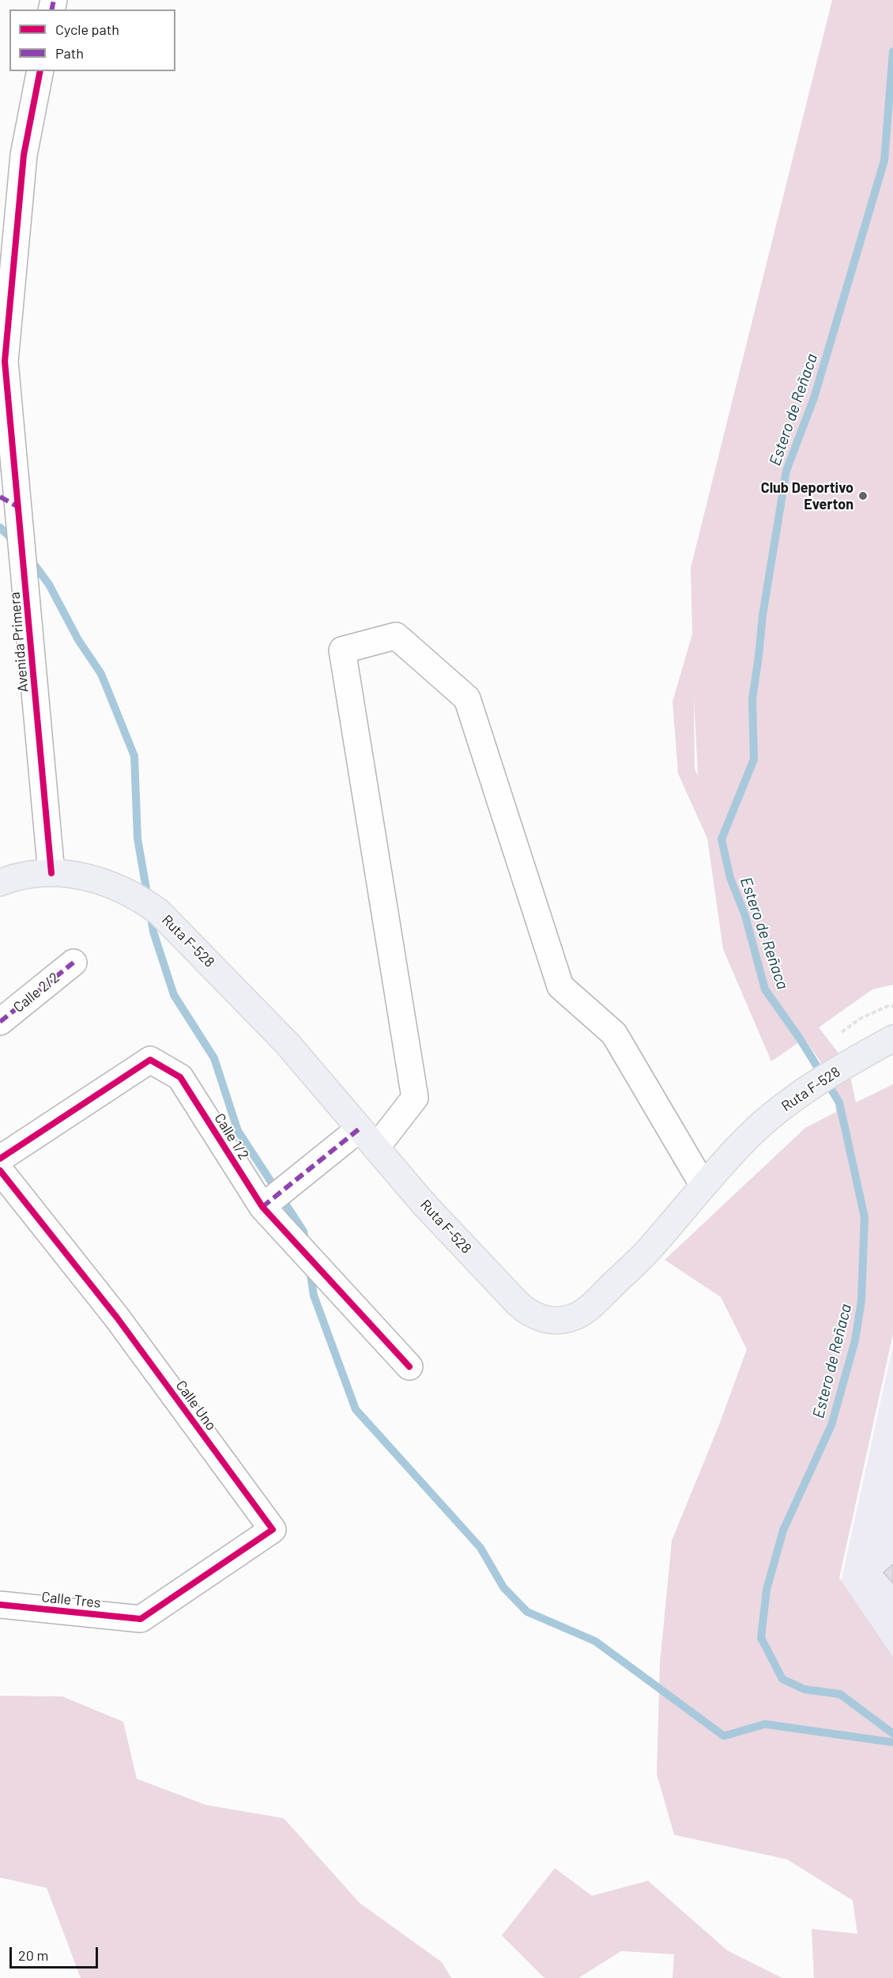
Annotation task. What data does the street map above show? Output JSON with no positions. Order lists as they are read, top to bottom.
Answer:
{
  "streets": {
    "main road": ["Ruta F-528"],
    "street": [
      "Avenida Primera",
      "Calle 2/2",
      "Calle 1/2",
      "Calle Uno",
      "Calle Tres"
    ]
  },
  "crossings": [
    ["Avenida Primera", "Ruta F-528"],
    ["Calle Uno", "Calle Tres"]
  ],
  "water": ["Estero de Reñaca"],
  "places": ["Club Deportivo Everton"],
  "legend": ["Cycle path", "Path"],
  "scale_bar": "20 m"
}
